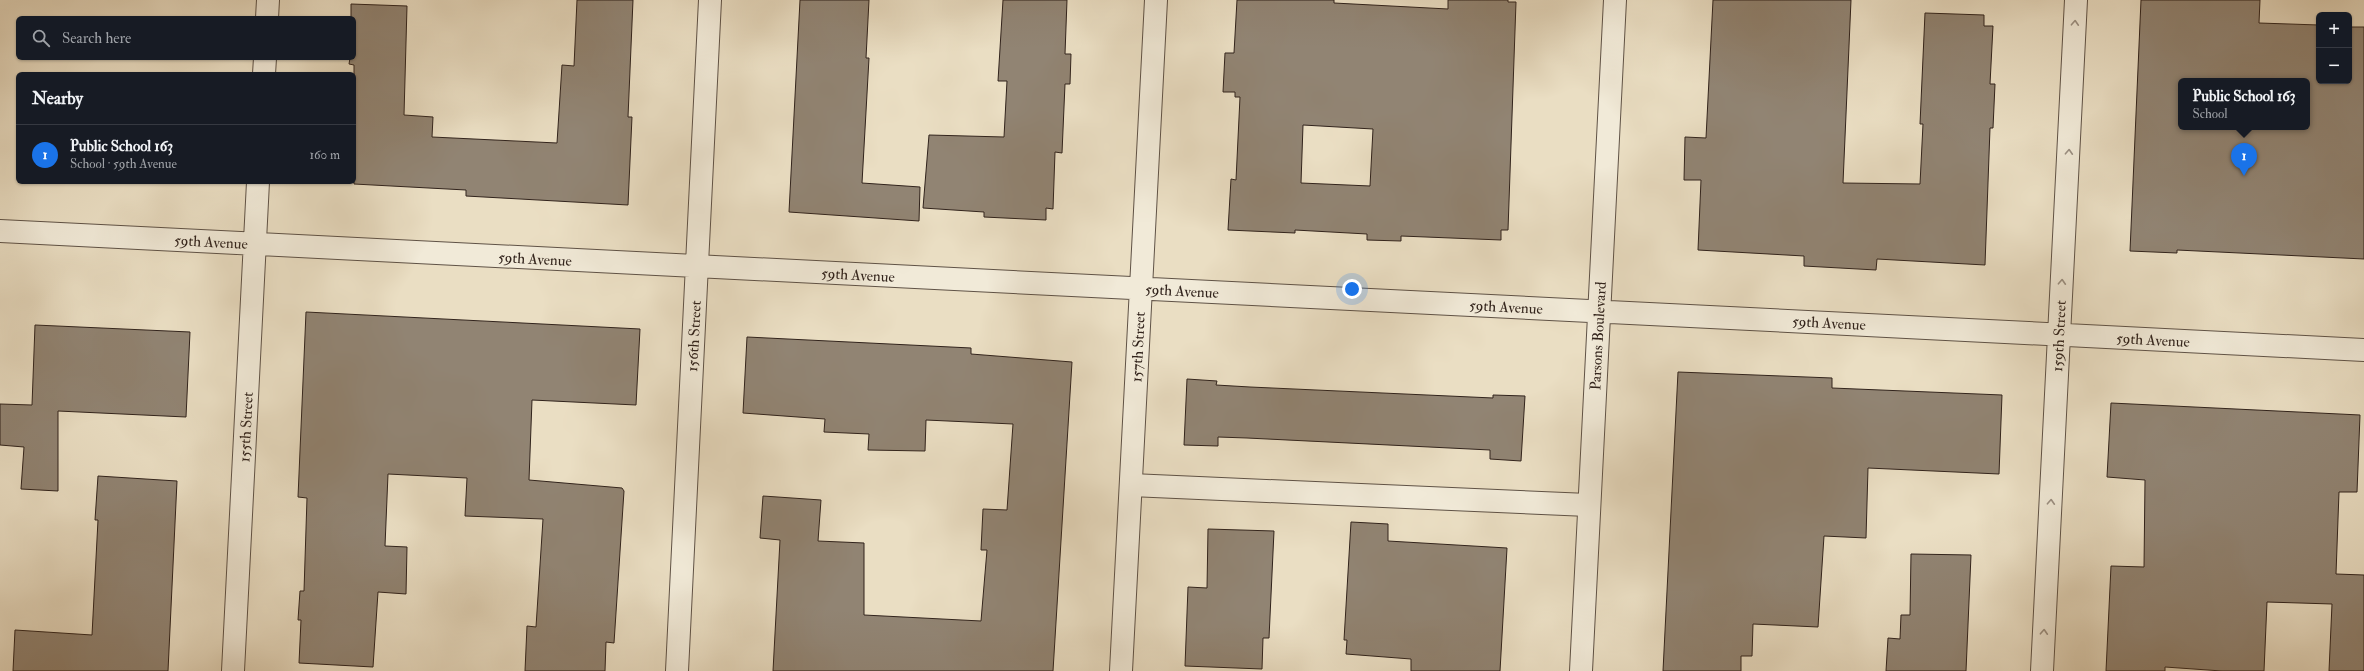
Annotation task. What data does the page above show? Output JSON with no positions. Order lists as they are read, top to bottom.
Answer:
{
  "streets": {
    "street": [
      "59th Avenue",
      "156th Street",
      "Parsons Boulevard",
      "159th Street",
      "157th Street",
      "155th Street"
    ]
  },
  "crossings": [
    ["59th Avenue", "156th Street"],
    ["59th Avenue", "Parsons Boulevard"],
    ["59th Avenue", "159th Street"],
    ["59th Avenue", "157th Street"],
    ["59th Avenue", "155th Street"]
  ],
  "one_way": ["159th Street"],
  "page": {
    "map_buttons": ["+", "−"],
    "search": "Search here",
    "heading": "Nearby",
    "popup": ["Public School 163", "School"],
    "list": [
      {
        "mark": "1",
        "name": "Public School 163",
        "note": "School · 59th Avenue",
        "value": "160 m"
      }
    ],
    "pins": "1"
  }
}
